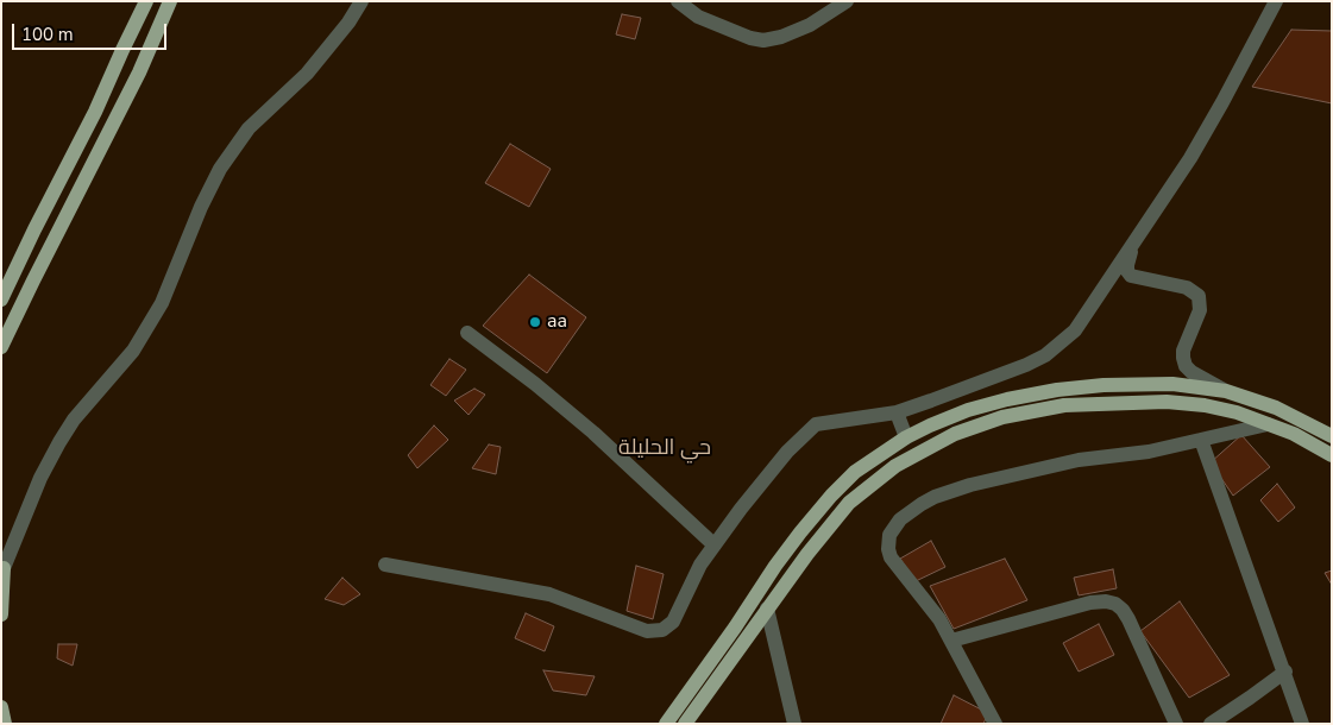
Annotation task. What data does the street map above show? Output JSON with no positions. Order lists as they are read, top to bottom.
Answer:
{
  "districts": ["حي الحليلة"],
  "places": ["aa"],
  "scale_bar": "100 m"
}
